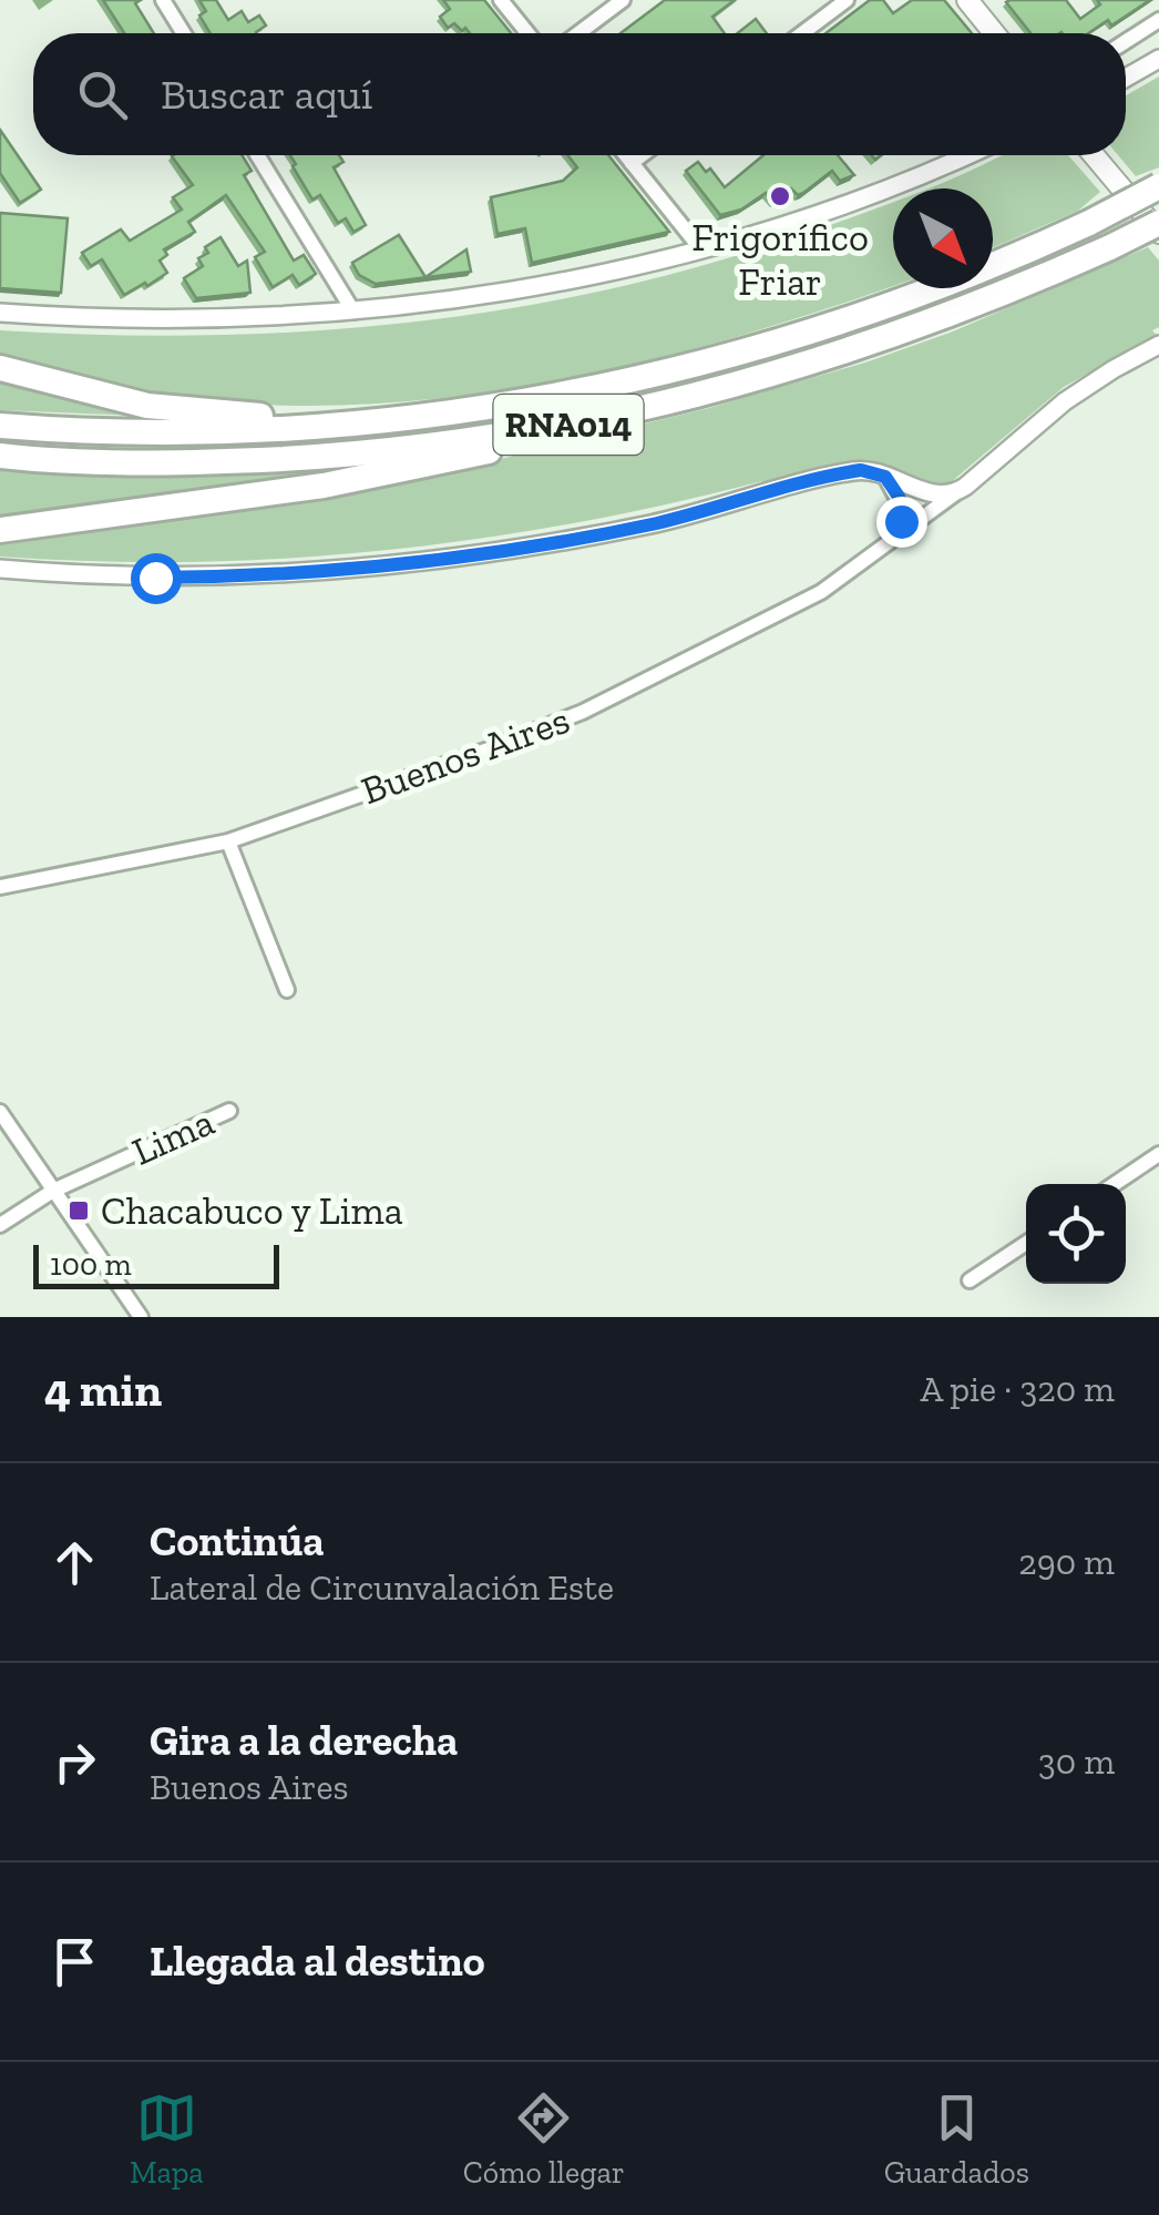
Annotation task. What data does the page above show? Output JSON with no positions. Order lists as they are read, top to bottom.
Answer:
{
  "streets": {
    "highway": ["RNA014"],
    "street": ["Buenos Aires", "Lima"]
  },
  "places": {
    "other": ["Frigorífico Friar"],
    "transit": ["Chacabuco y Lima"]
  },
  "scale_bar": "100 m",
  "north": "bottom right",
  "page": {
    "search": "Buscar aquí",
    "scale": "100 m",
    "heading": ["4 min", "A pie · 320 m"],
    "list": [
      ["Continúa", "Lateral de Circunvalación Este", "290 m"],
      ["Gira a la derecha", "Buenos Aires", "30 m"],
      "Llegada al destino"
    ],
    "nav": ["Mapa", "Cómo llegar", "Guardados"]
  }
}
